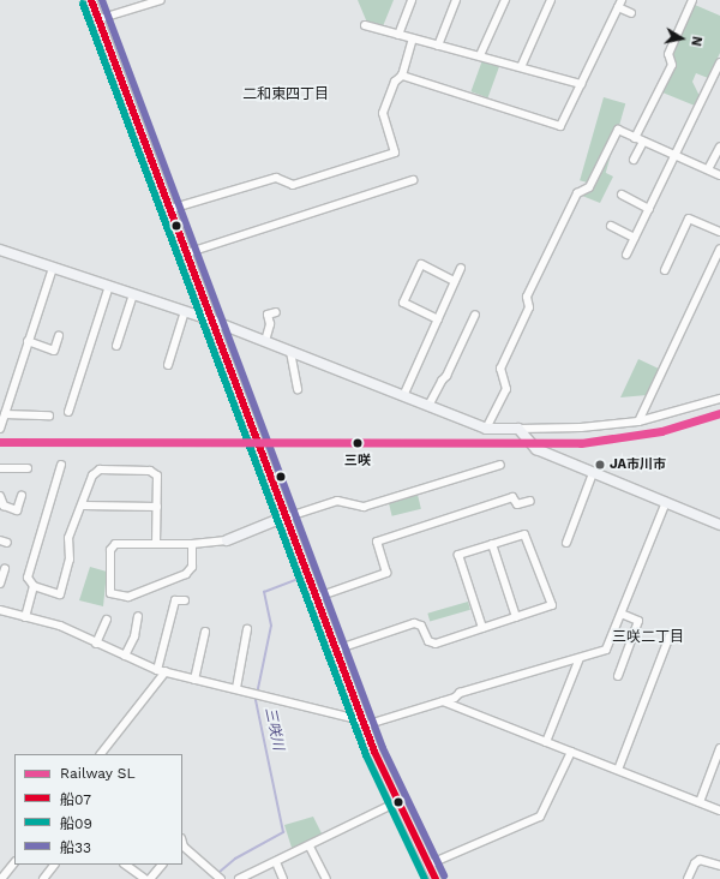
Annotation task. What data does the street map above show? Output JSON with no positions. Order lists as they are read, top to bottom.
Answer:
{
  "districts": ["二和東四丁目", "三咲二丁目"],
  "water": ["三咲川"],
  "places": ["三咲", "JA市川市"],
  "lines": [
    "transit line 船07",
    "transit line 船33",
    "transit line 船09",
    "rail line SL"
  ],
  "legend": [
    "Railway SL",
    "船07",
    "船09",
    "船33"
  ],
  "north": "right"
}
